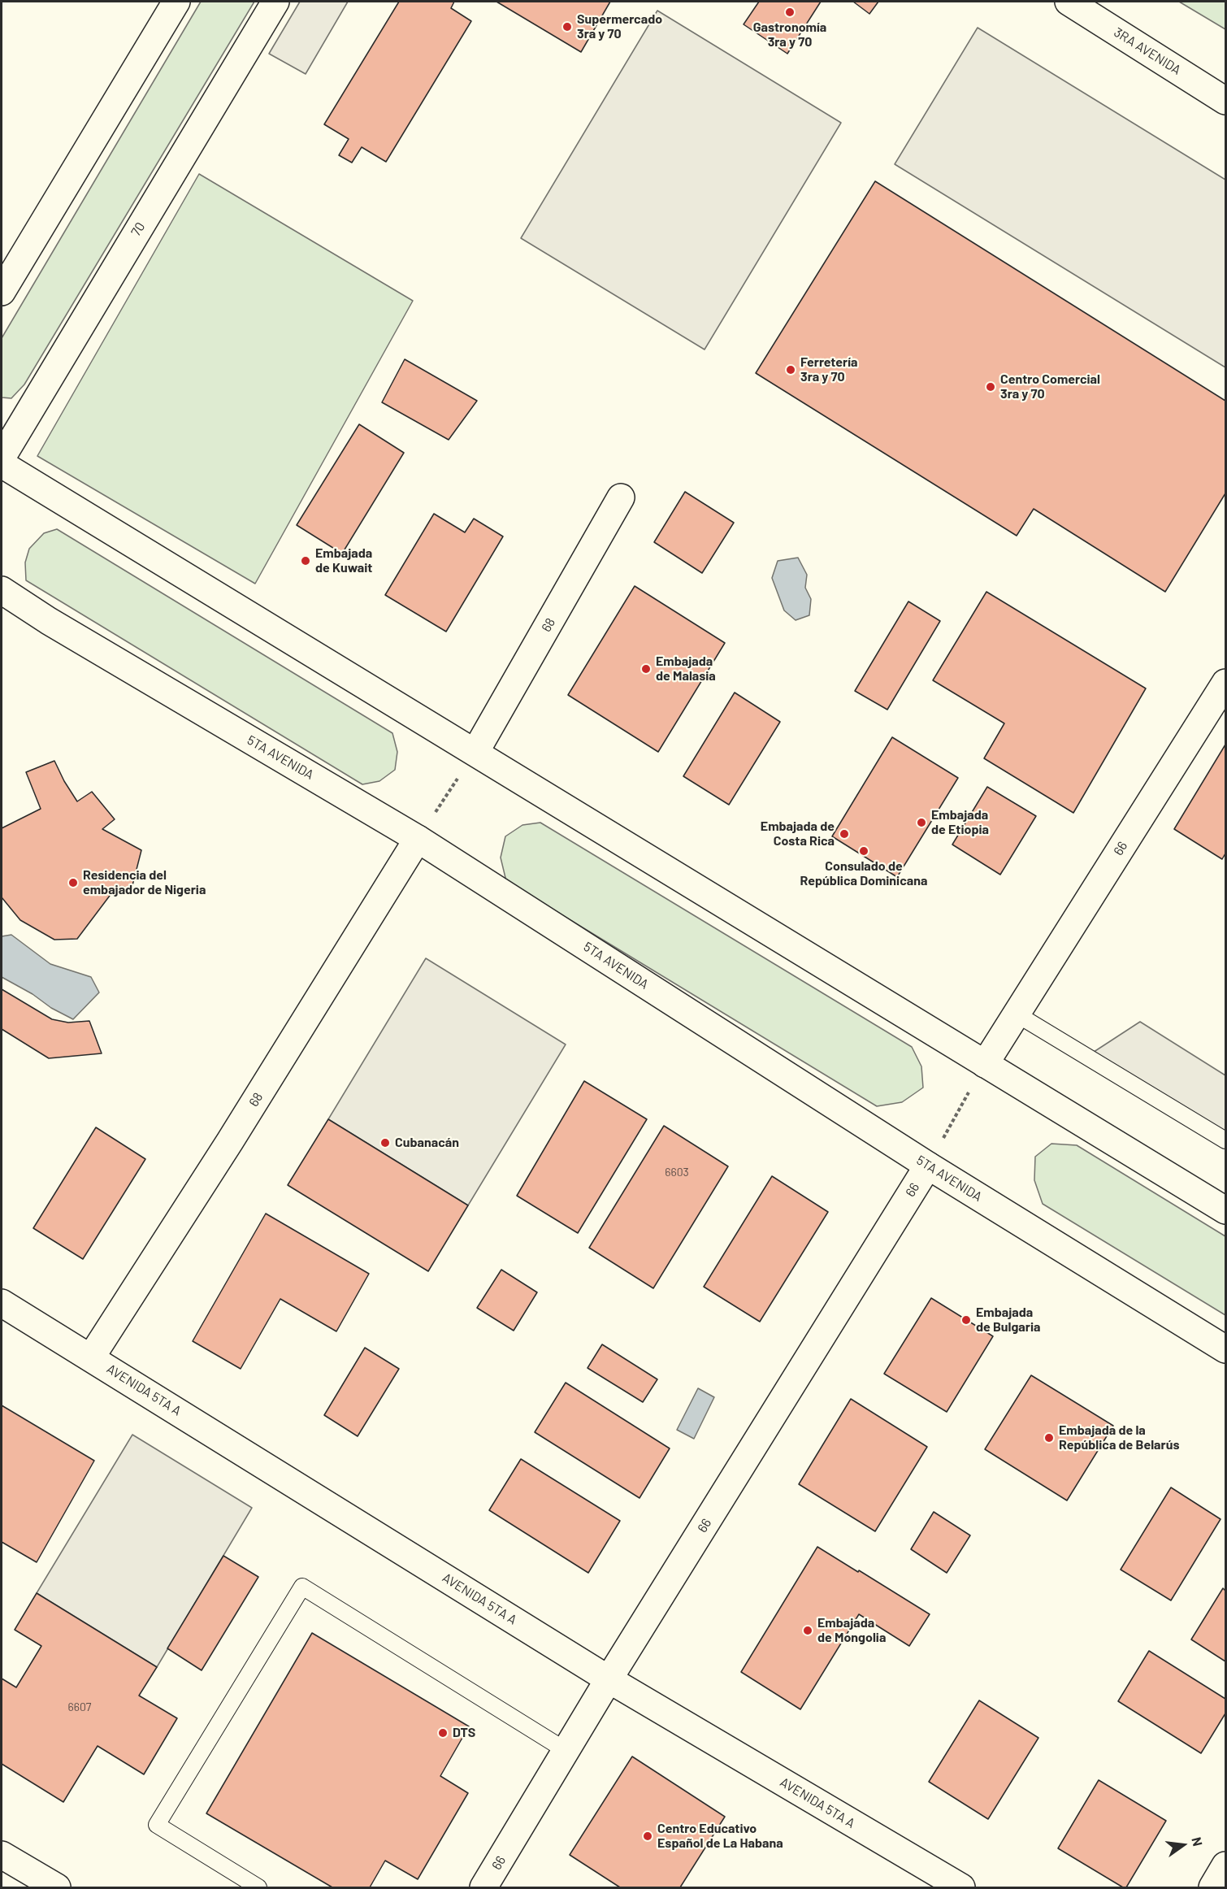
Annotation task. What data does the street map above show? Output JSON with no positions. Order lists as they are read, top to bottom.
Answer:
{
  "streets": {
    "main road": [
      "3RA AVENIDA",
      "70",
      "68",
      "5TA AVENIDA",
      "66",
      "AVENIDA 5TA A"
    ]
  },
  "crossings": [
    ["68", "5TA AVENIDA"],
    ["68", "AVENIDA 5TA A"],
    ["5TA AVENIDA", "66"],
    ["66", "AVENIDA 5TA A"]
  ],
  "places": [
    "Gastronomía 3ra y 70",
    "Supermercado 3ra y 70",
    "Ferretería 3ra y 70",
    "Centro Comercial 3ra y 70",
    "Embajada de Kuwait",
    "Embajada de Malasia",
    "Embajada de Etiopia",
    "Embajada de Costa Rica",
    "Consulado de República Dominicana",
    "Residencia del embajador de Nigeria",
    "Cubanacán",
    "Embajada de Bulgaria",
    "Embajada de la República de Belarús",
    "Embajada de Mongolia",
    "DTS",
    "Centro Educativo Español de La Habana"
  ],
  "house_numbers": ["6603", "6607"],
  "north": "right"
}
